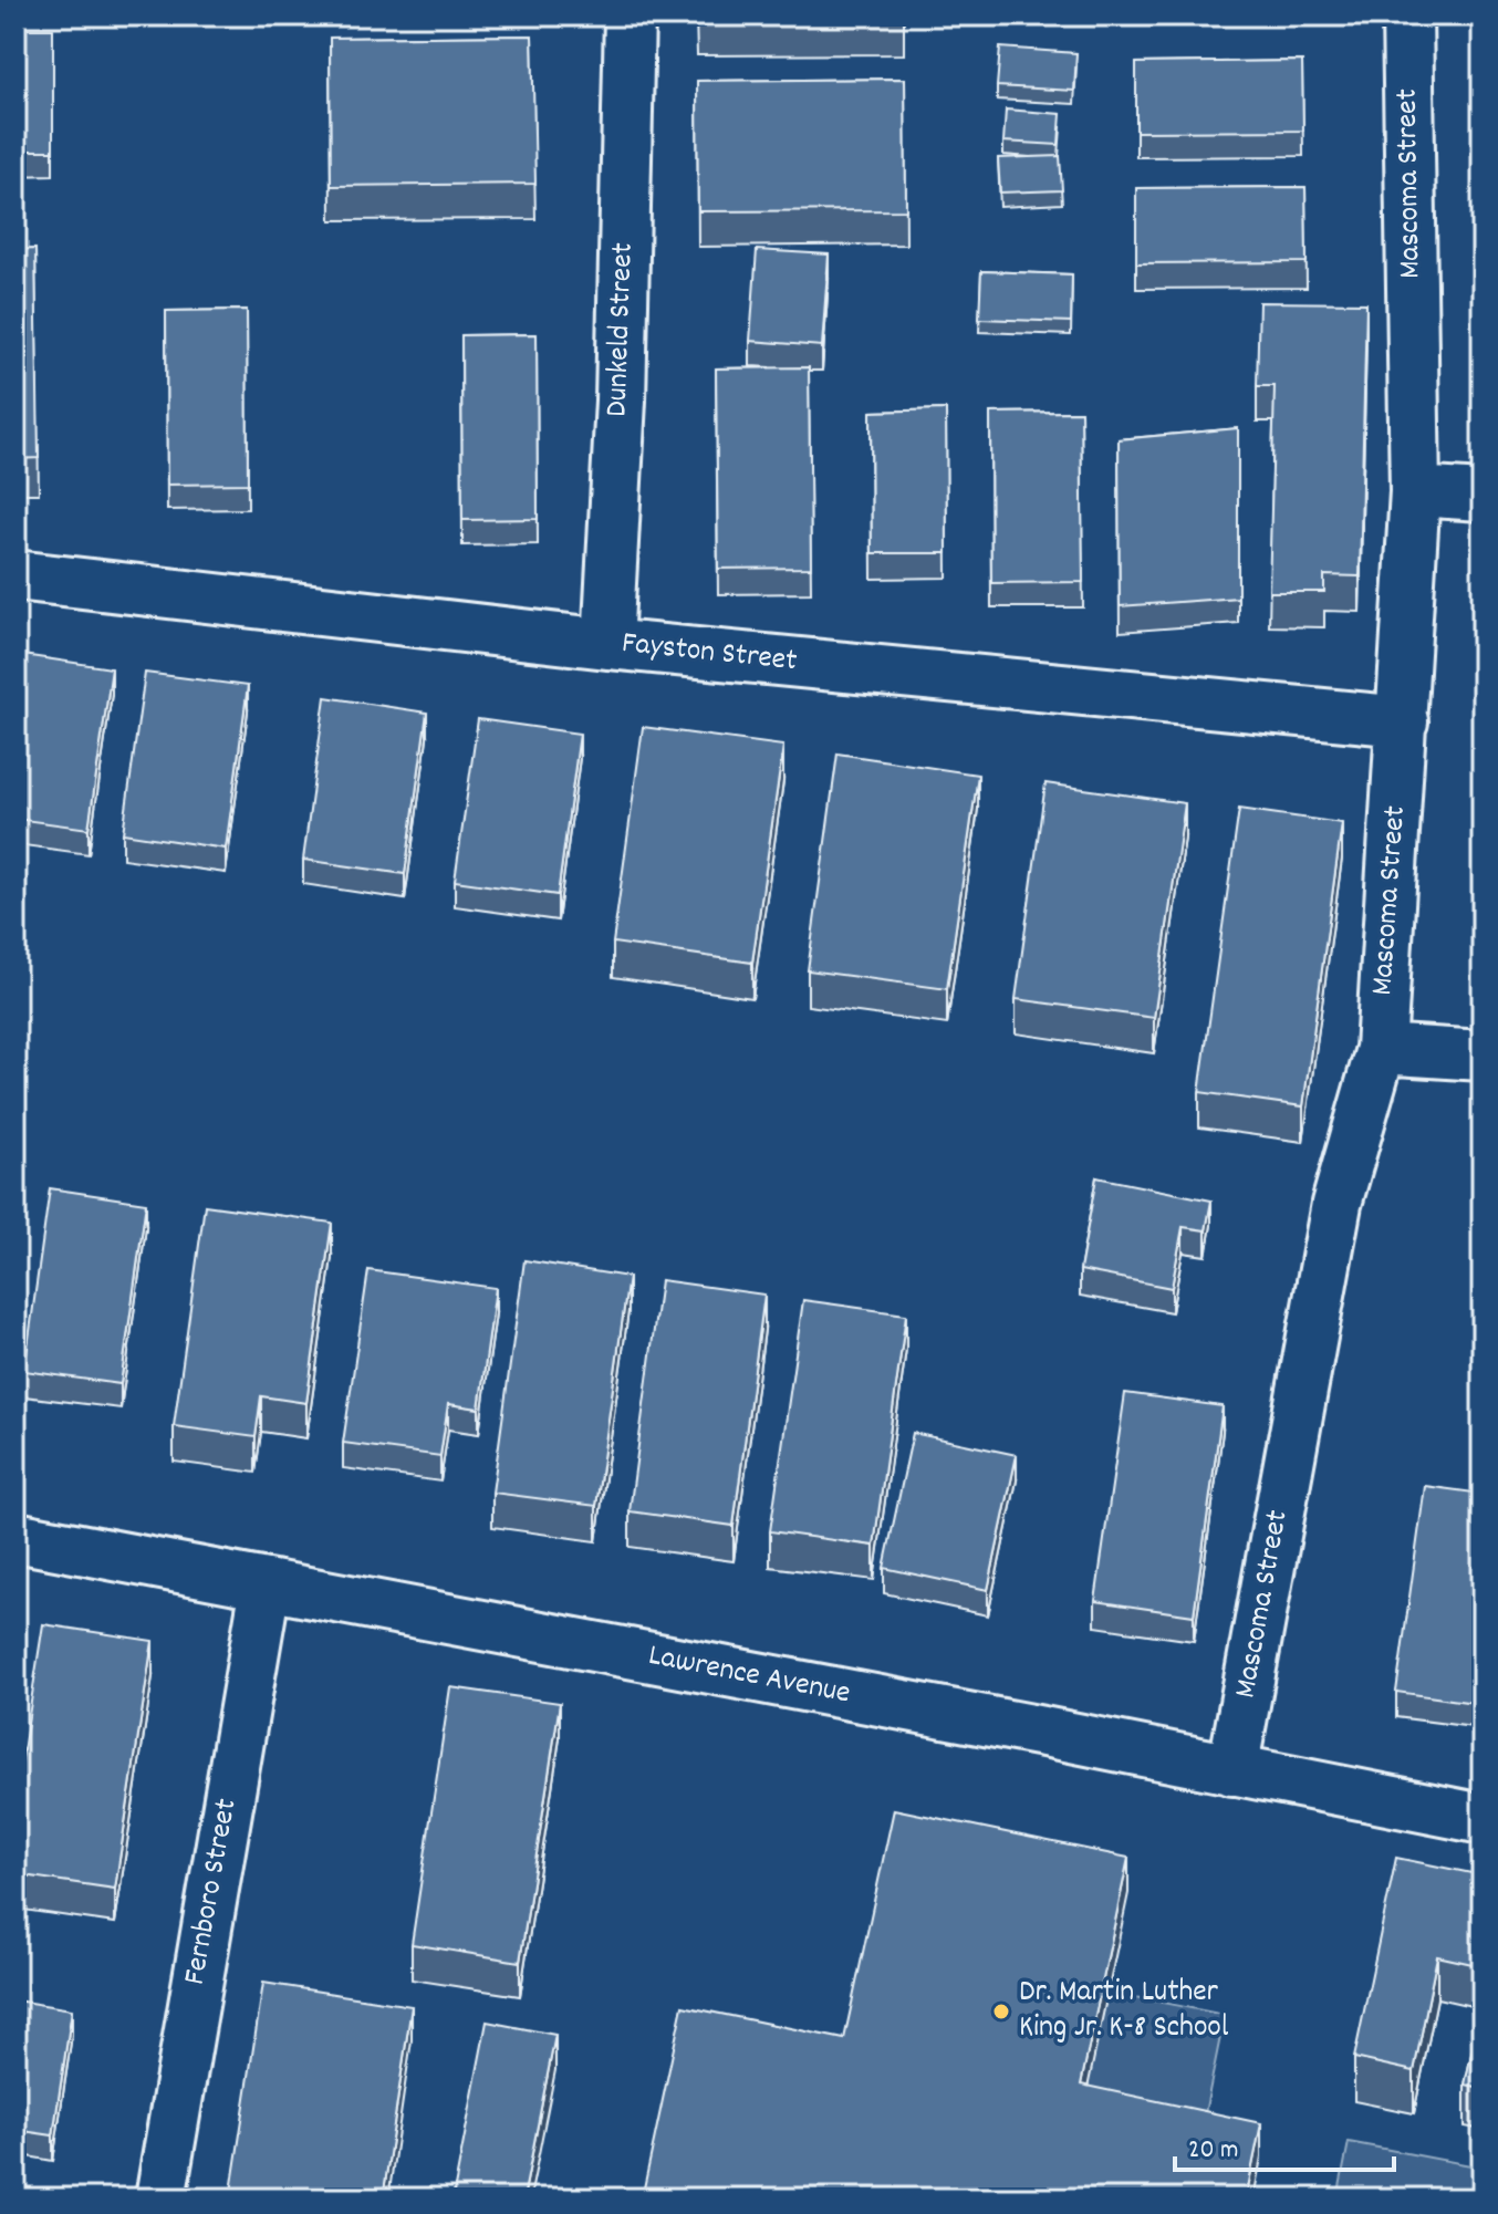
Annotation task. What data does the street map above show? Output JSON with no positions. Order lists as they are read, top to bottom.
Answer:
{
  "streets": {
    "street": [
      "Mascoma Street",
      "Dunkeld Street",
      "Fayston Street",
      "Lawrence Avenue",
      "Fernboro Street"
    ]
  },
  "crossings": [
    ["Mascoma Street", "Fayston Street"],
    ["Mascoma Street", "Lawrence Avenue"],
    ["Dunkeld Street", "Fayston Street"],
    ["Lawrence Avenue", "Fernboro Street"]
  ],
  "places": ["Dr. Martin Luther King Jr. K-8 School"],
  "scale_bar": "20 m"
}
